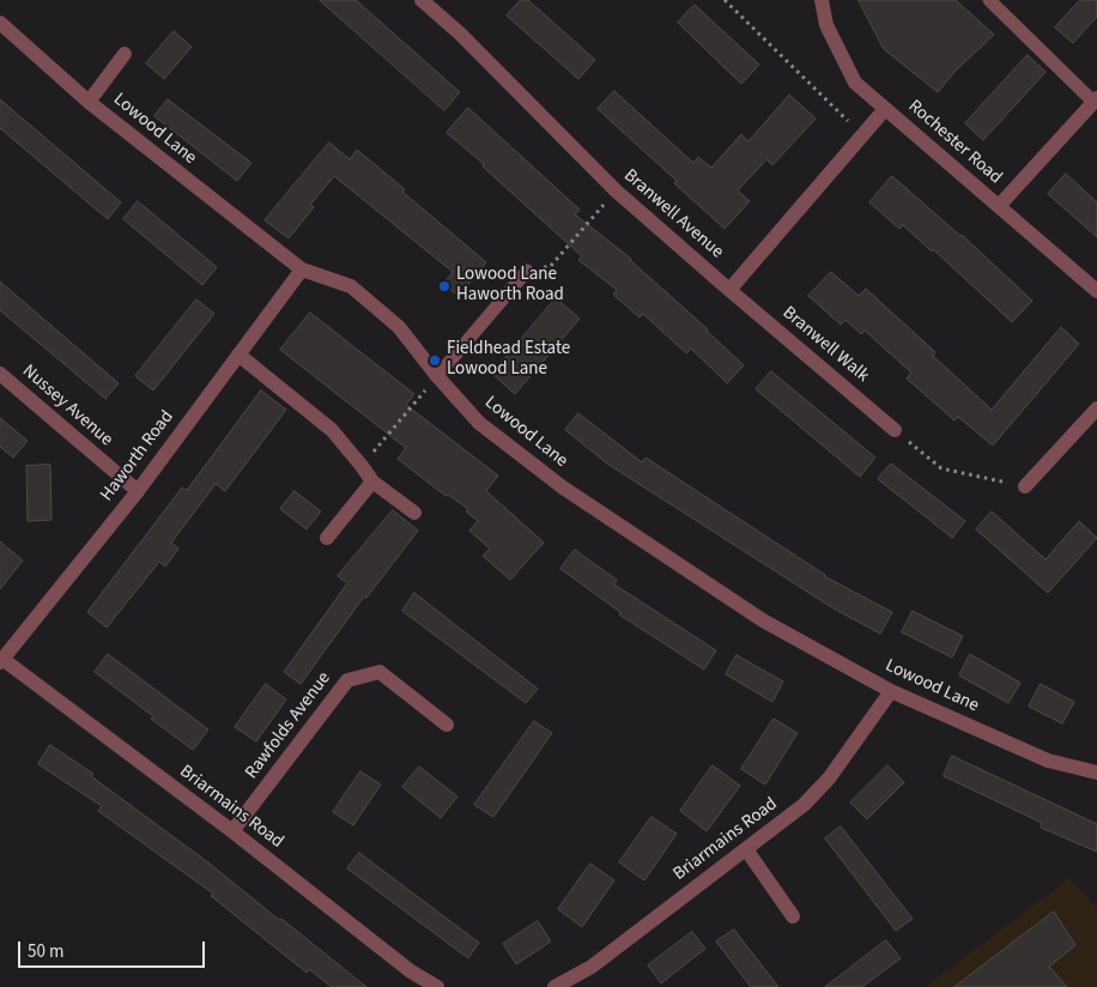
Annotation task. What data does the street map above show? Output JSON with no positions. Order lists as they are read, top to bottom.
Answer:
{
  "streets": {
    "street": [
      "Lowood Lane",
      "Rochester Road",
      "Branwell Avenue",
      "Branwell Walk",
      "Nussey Avenue",
      "Haworth Road",
      "Rawfolds Avenue",
      "Briarmains Road"
    ]
  },
  "crossings": [
    ["Lowood Lane", "Haworth Road"],
    ["Lowood Lane", "Briarmains Road"],
    ["Branwell Avenue", "Branwell Walk"],
    ["Nussey Avenue", "Haworth Road"],
    ["Haworth Road", "Briarmains Road"],
    ["Rawfolds Avenue", "Briarmains Road"]
  ],
  "places": ["Lowood Lane Haworth Road", "Fieldhead Estate Lowood Lane"],
  "scale_bar": "50 m"
}
